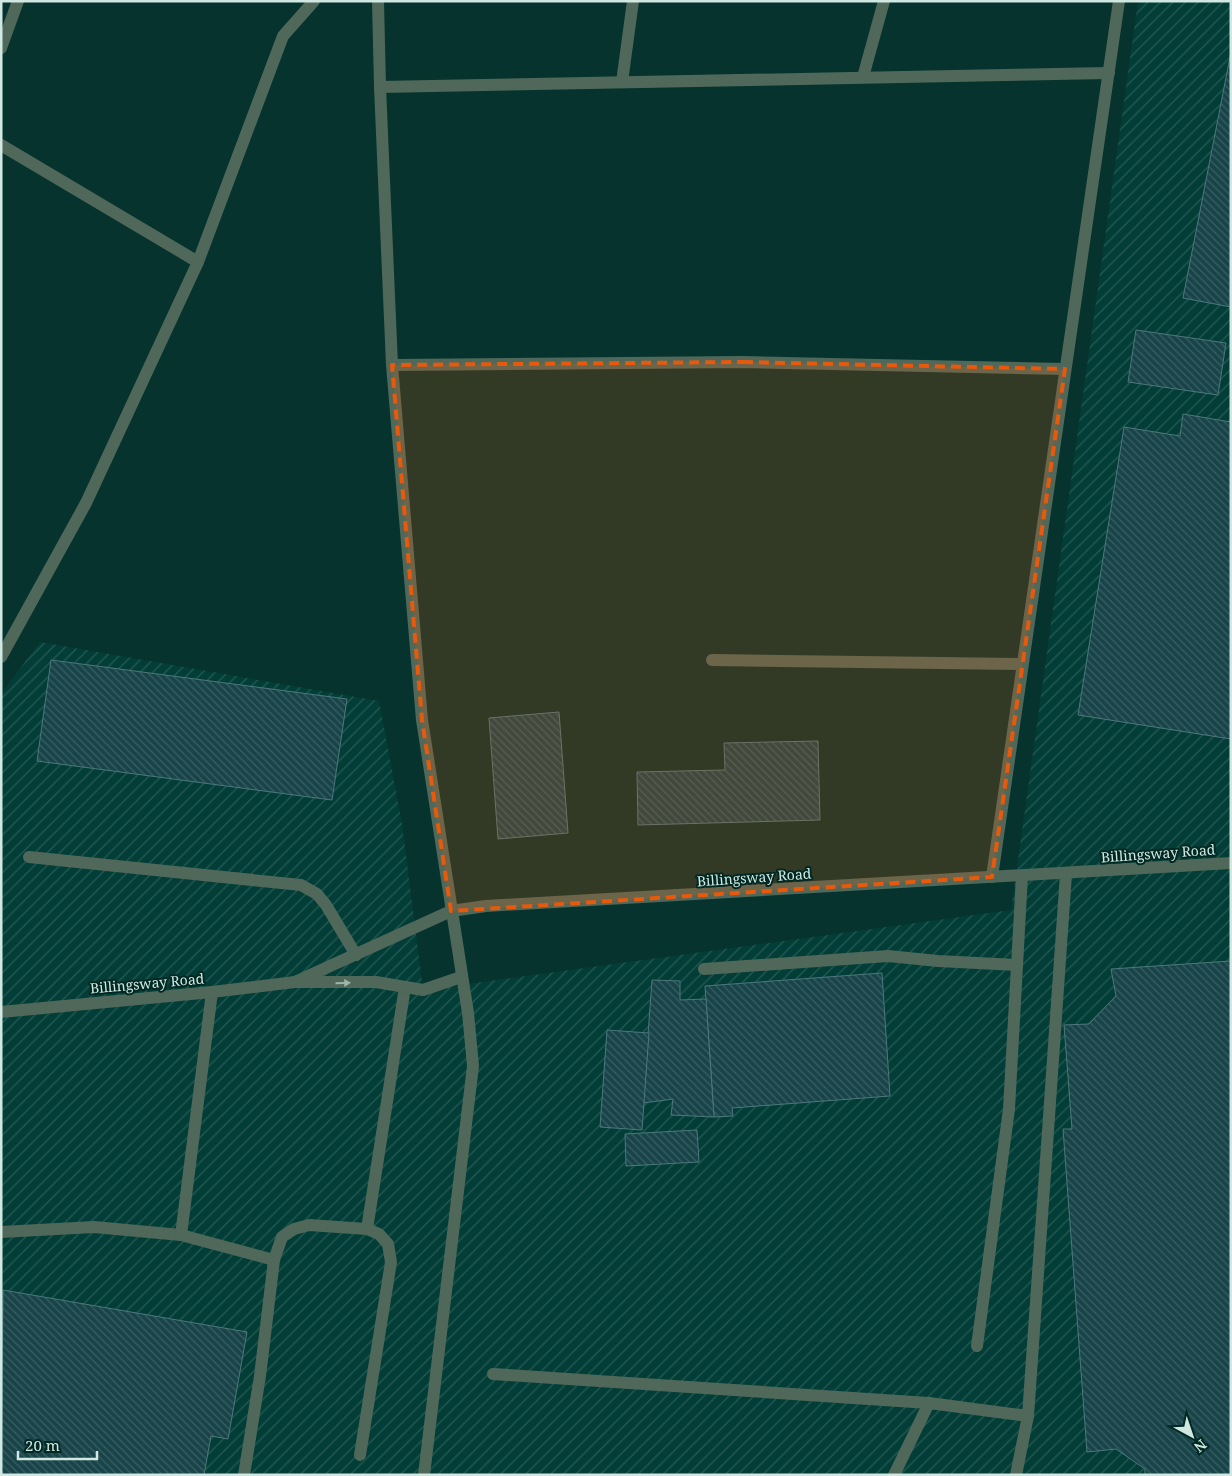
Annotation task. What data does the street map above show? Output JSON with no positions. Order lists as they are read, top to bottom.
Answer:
{
  "streets": {
    "street": ["Billingsway Road"]
  },
  "scale_bar": "20 m",
  "north": "bottom right"
}
